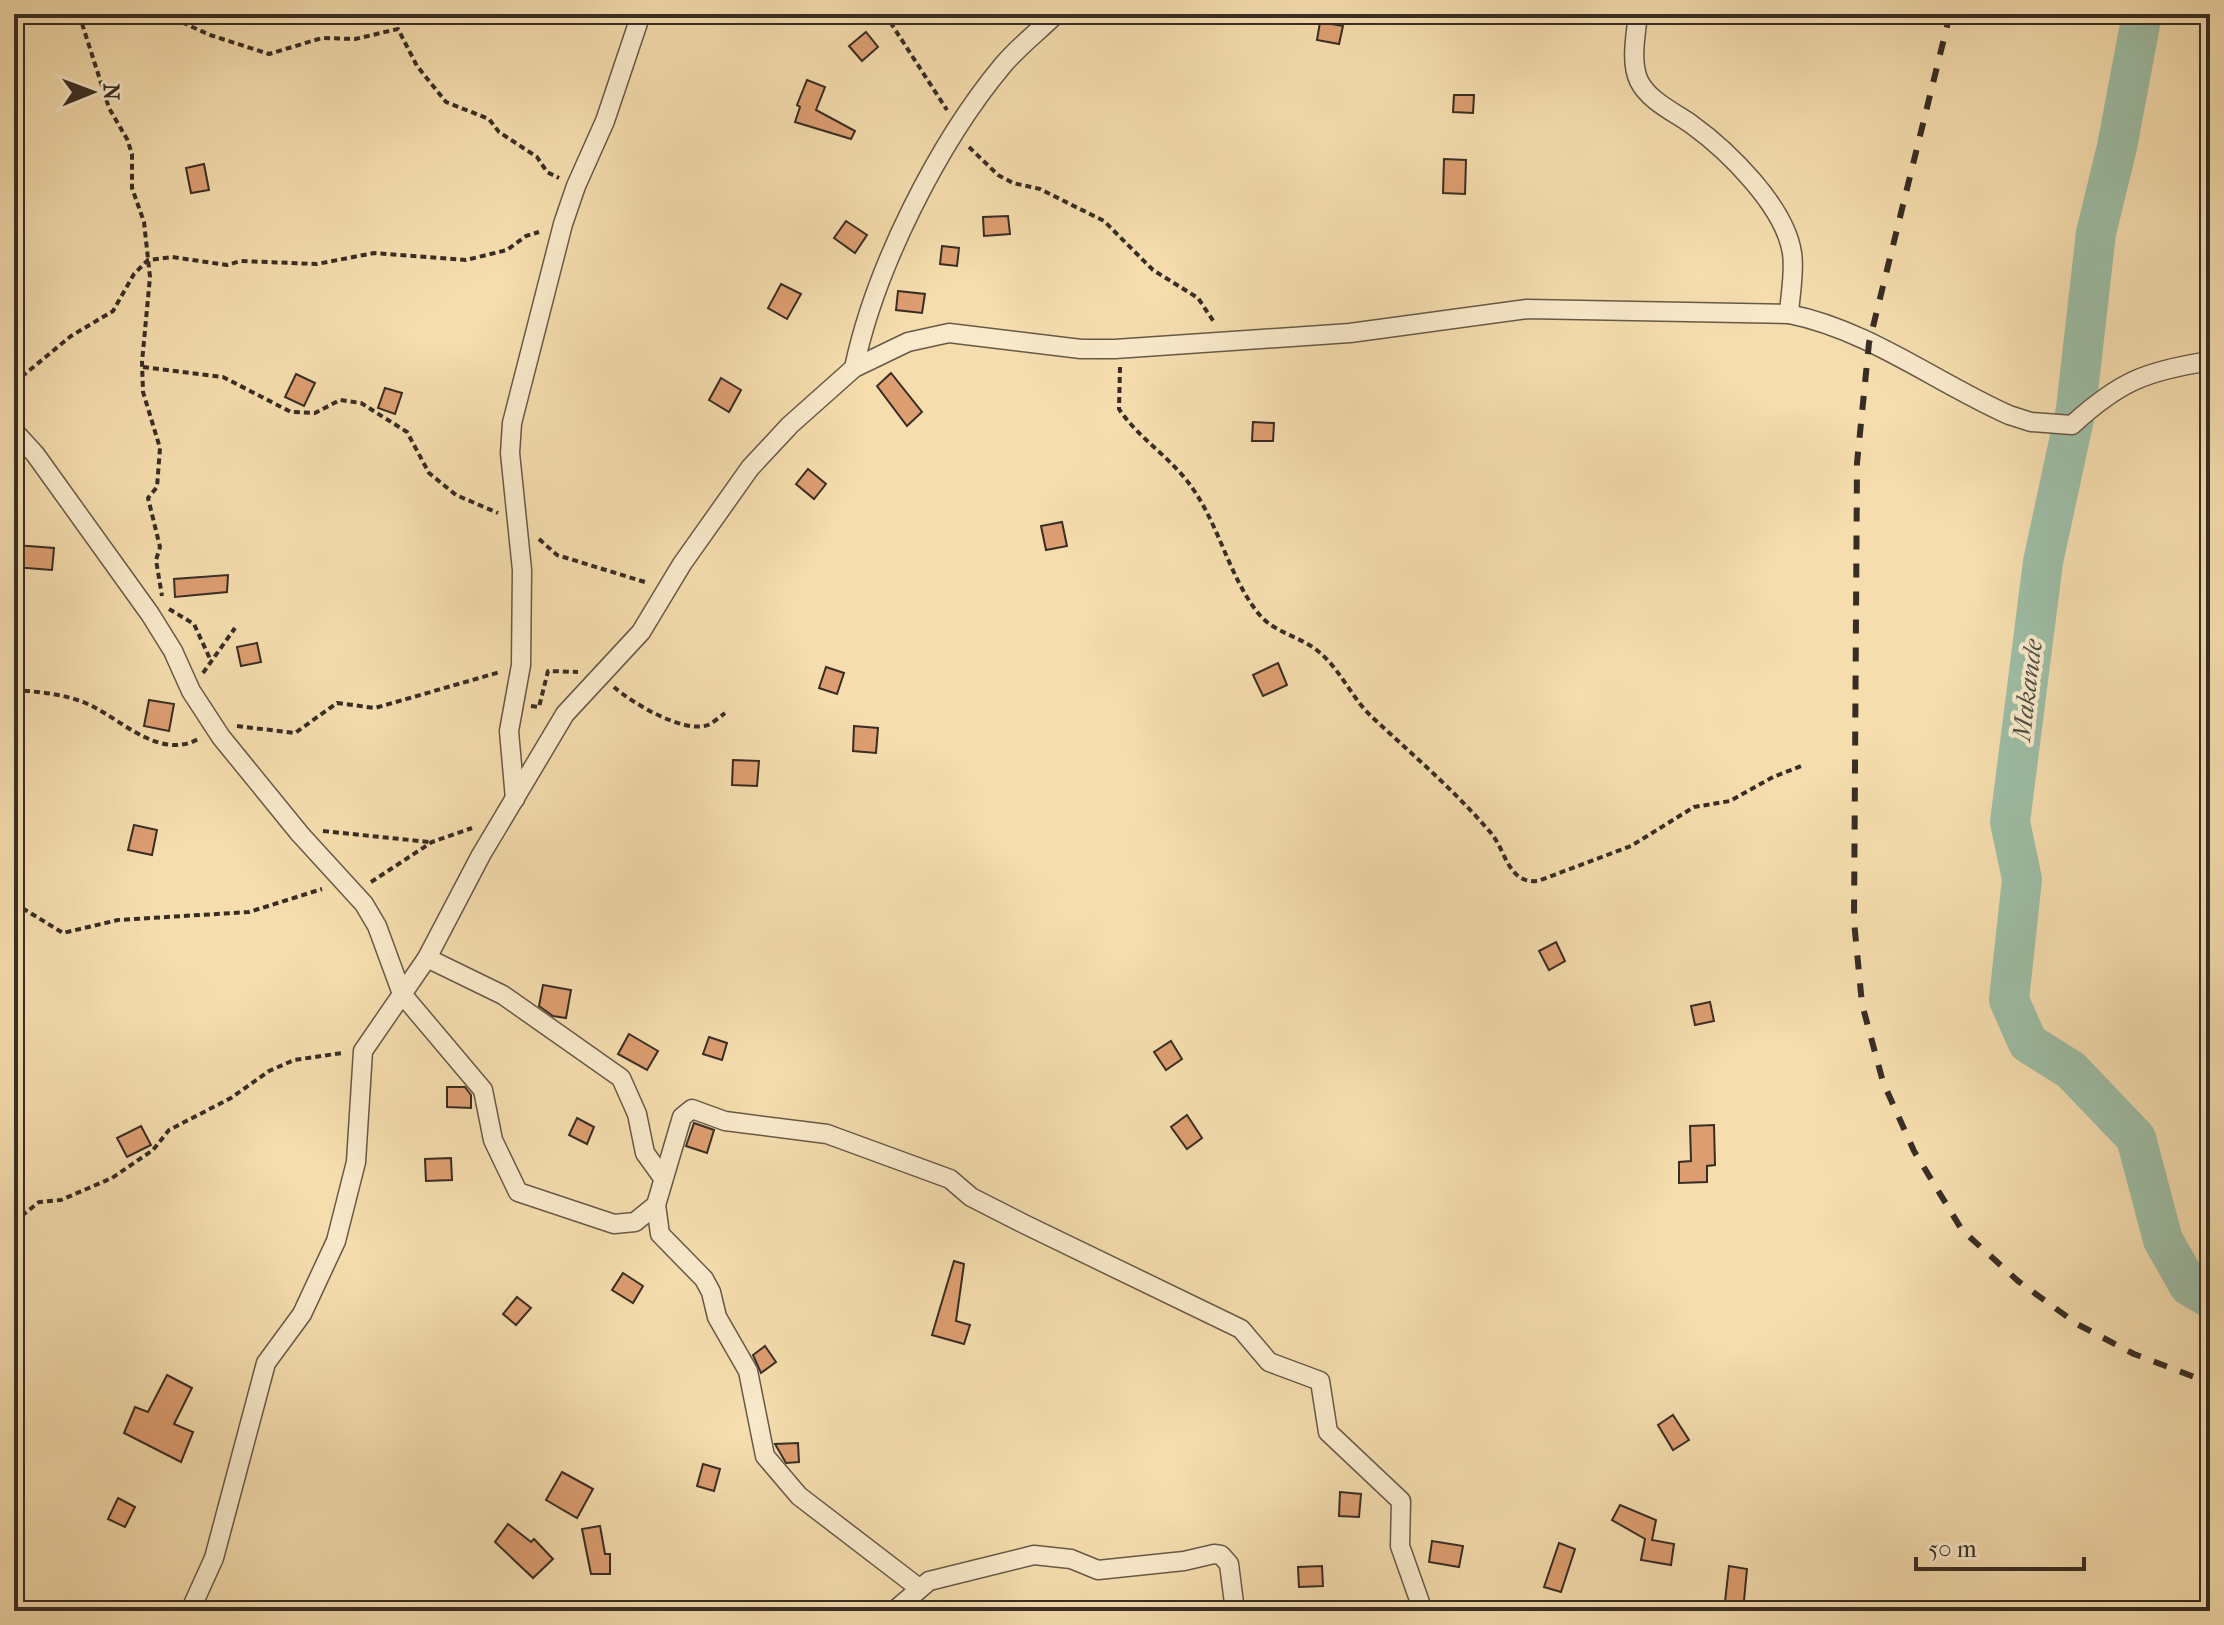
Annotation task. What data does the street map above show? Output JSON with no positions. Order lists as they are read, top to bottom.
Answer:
{
  "water": ["Makande"],
  "scale_bar": "50 m",
  "north": "right"
}
